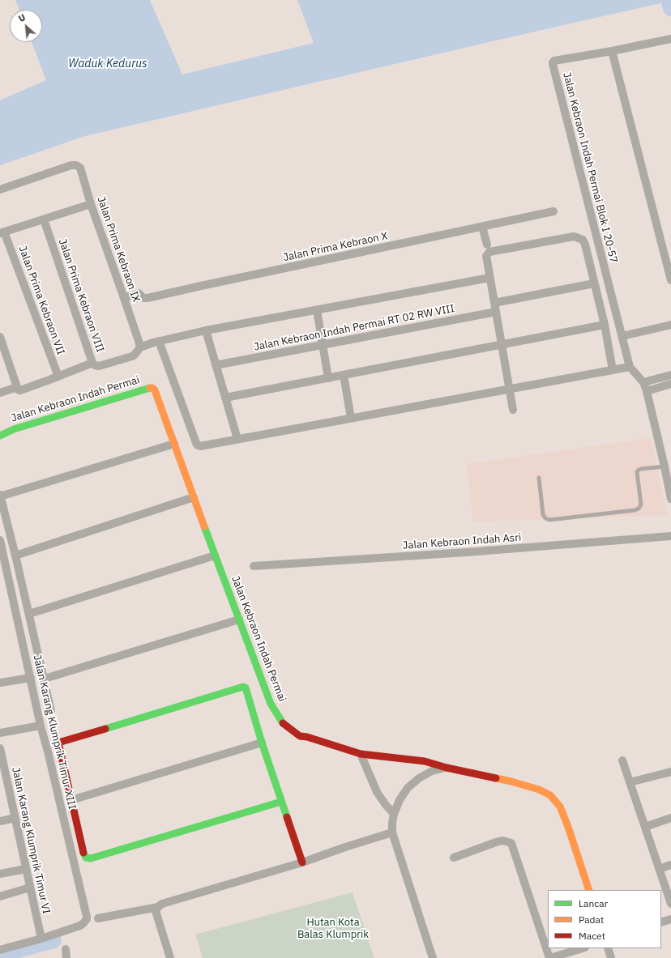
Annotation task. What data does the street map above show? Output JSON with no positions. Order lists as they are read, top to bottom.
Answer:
{
  "streets": {
    "street": [
      "Jalan Kebraon Indah Permai Blok I 20-57",
      "Jalan Prima Kebraon X",
      "Jalan Prima Kebraon IX",
      "Jalan Prima Kebraon VIII",
      "Jalan Prima Kebraon VII",
      "Jalan Kebraon Indah Permai RT 02 RW VIII",
      "Jalan Kebraon Indah Permai",
      "Jalan Kebraon Indah Asri",
      "Jalan Karang Klumprik Timur XIII",
      "Jalan Karang Klumprik Timur VI"
    ]
  },
  "crossings": [
    ["Jalan Prima Kebraon X", "Jalan Prima Kebraon IX"],
    ["Jalan Prima Kebraon VIII", "Jalan Prima Kebraon VII"],
    ["Jalan Karang Klumprik Timur XIII", "Jalan Karang Klumprik Timur VI"]
  ],
  "water": ["Waduk Kedurus"],
  "parks": ["Hutan Kota Balas Klumprik"],
  "legend": ["Lancar", "Padat", "Macet"],
  "north": "top left"
}
